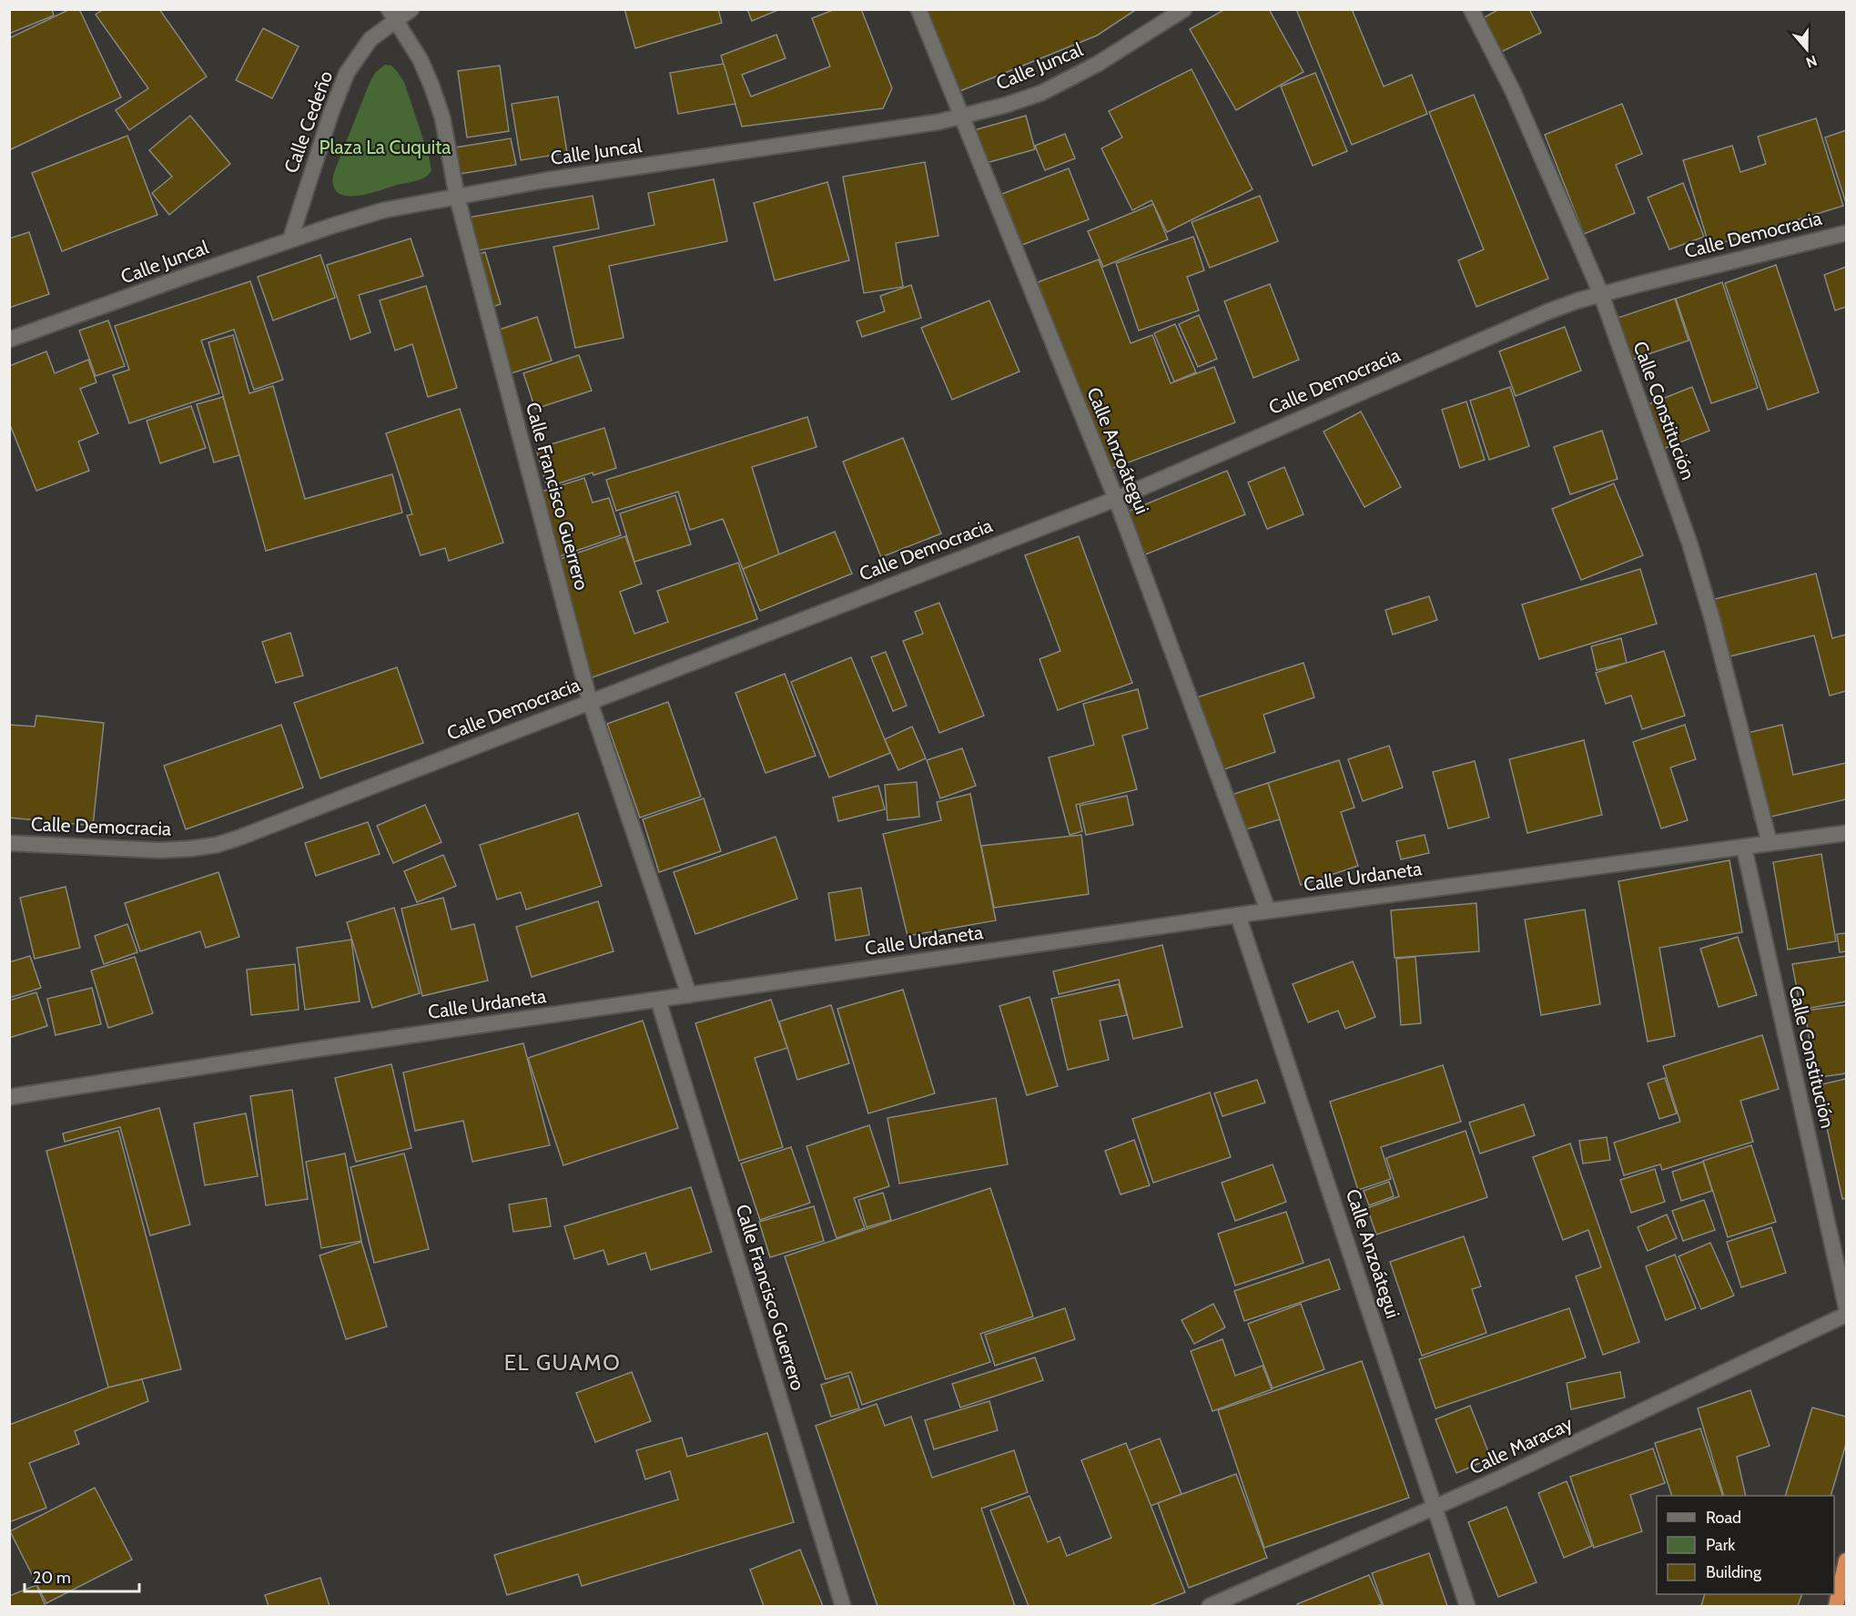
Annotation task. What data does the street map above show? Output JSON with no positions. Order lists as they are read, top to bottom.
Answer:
{
  "streets": {
    "street": [
      "Calle Juncal",
      "Calle Cedeño",
      "Calle Democracia",
      "Calle Constitución",
      "Calle Anzoátegui",
      "Calle Francisco Guerrero",
      "Calle Urdaneta",
      "Calle Maracay"
    ]
  },
  "crossings": [
    ["Calle Juncal", "Calle Cedeño"],
    ["Calle Juncal", "Calle Anzoátegui"],
    ["Calle Juncal", "Calle Francisco Guerrero"],
    ["Calle Cedeño", "Calle Francisco Guerrero"],
    ["Calle Democracia", "Calle Constitución"],
    ["Calle Democracia", "Calle Anzoátegui"],
    ["Calle Democracia", "Calle Francisco Guerrero"],
    ["Calle Constitución", "Calle Urdaneta"],
    ["Calle Anzoátegui", "Calle Urdaneta"],
    ["Calle Anzoátegui", "Calle Maracay"],
    ["Calle Francisco Guerrero", "Calle Urdaneta"]
  ],
  "districts": ["EL GUAMO"],
  "parks": ["Plaza La Cuquita"],
  "legend": ["Road", "Park", "Building"],
  "scale_bar": "20 m",
  "north": "bottom"
}
